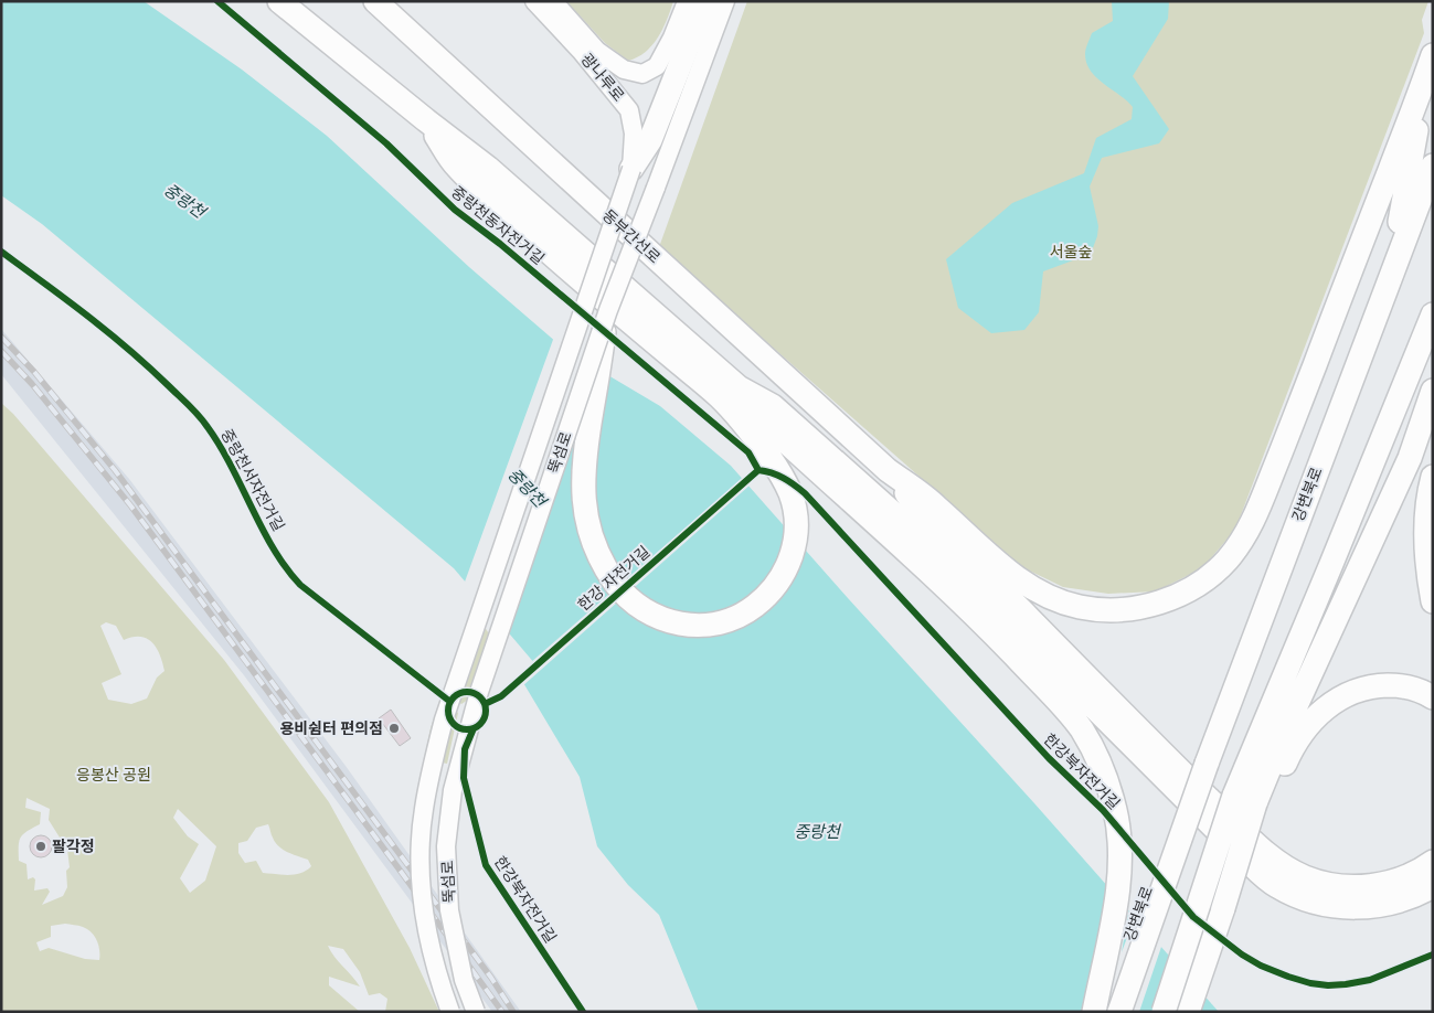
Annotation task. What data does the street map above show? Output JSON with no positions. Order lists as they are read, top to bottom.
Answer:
{
  "streets": {
    "highway": ["동부간선로", "강변북로"],
    "main road": ["광나루로", "뚝섬로"],
    "cycle path": [
      "중랑천동자전거길",
      "중랑천서자전거길",
      "한강 자전거길",
      "한강북자전거길"
    ]
  },
  "crossings": [
    ["광나루로", "뚝섬로"]
  ],
  "water": ["중랑천"],
  "parks": ["서울숲", "응봉산 공원"],
  "places": ["용비쉼터 편의점", "팔각정"]
}
